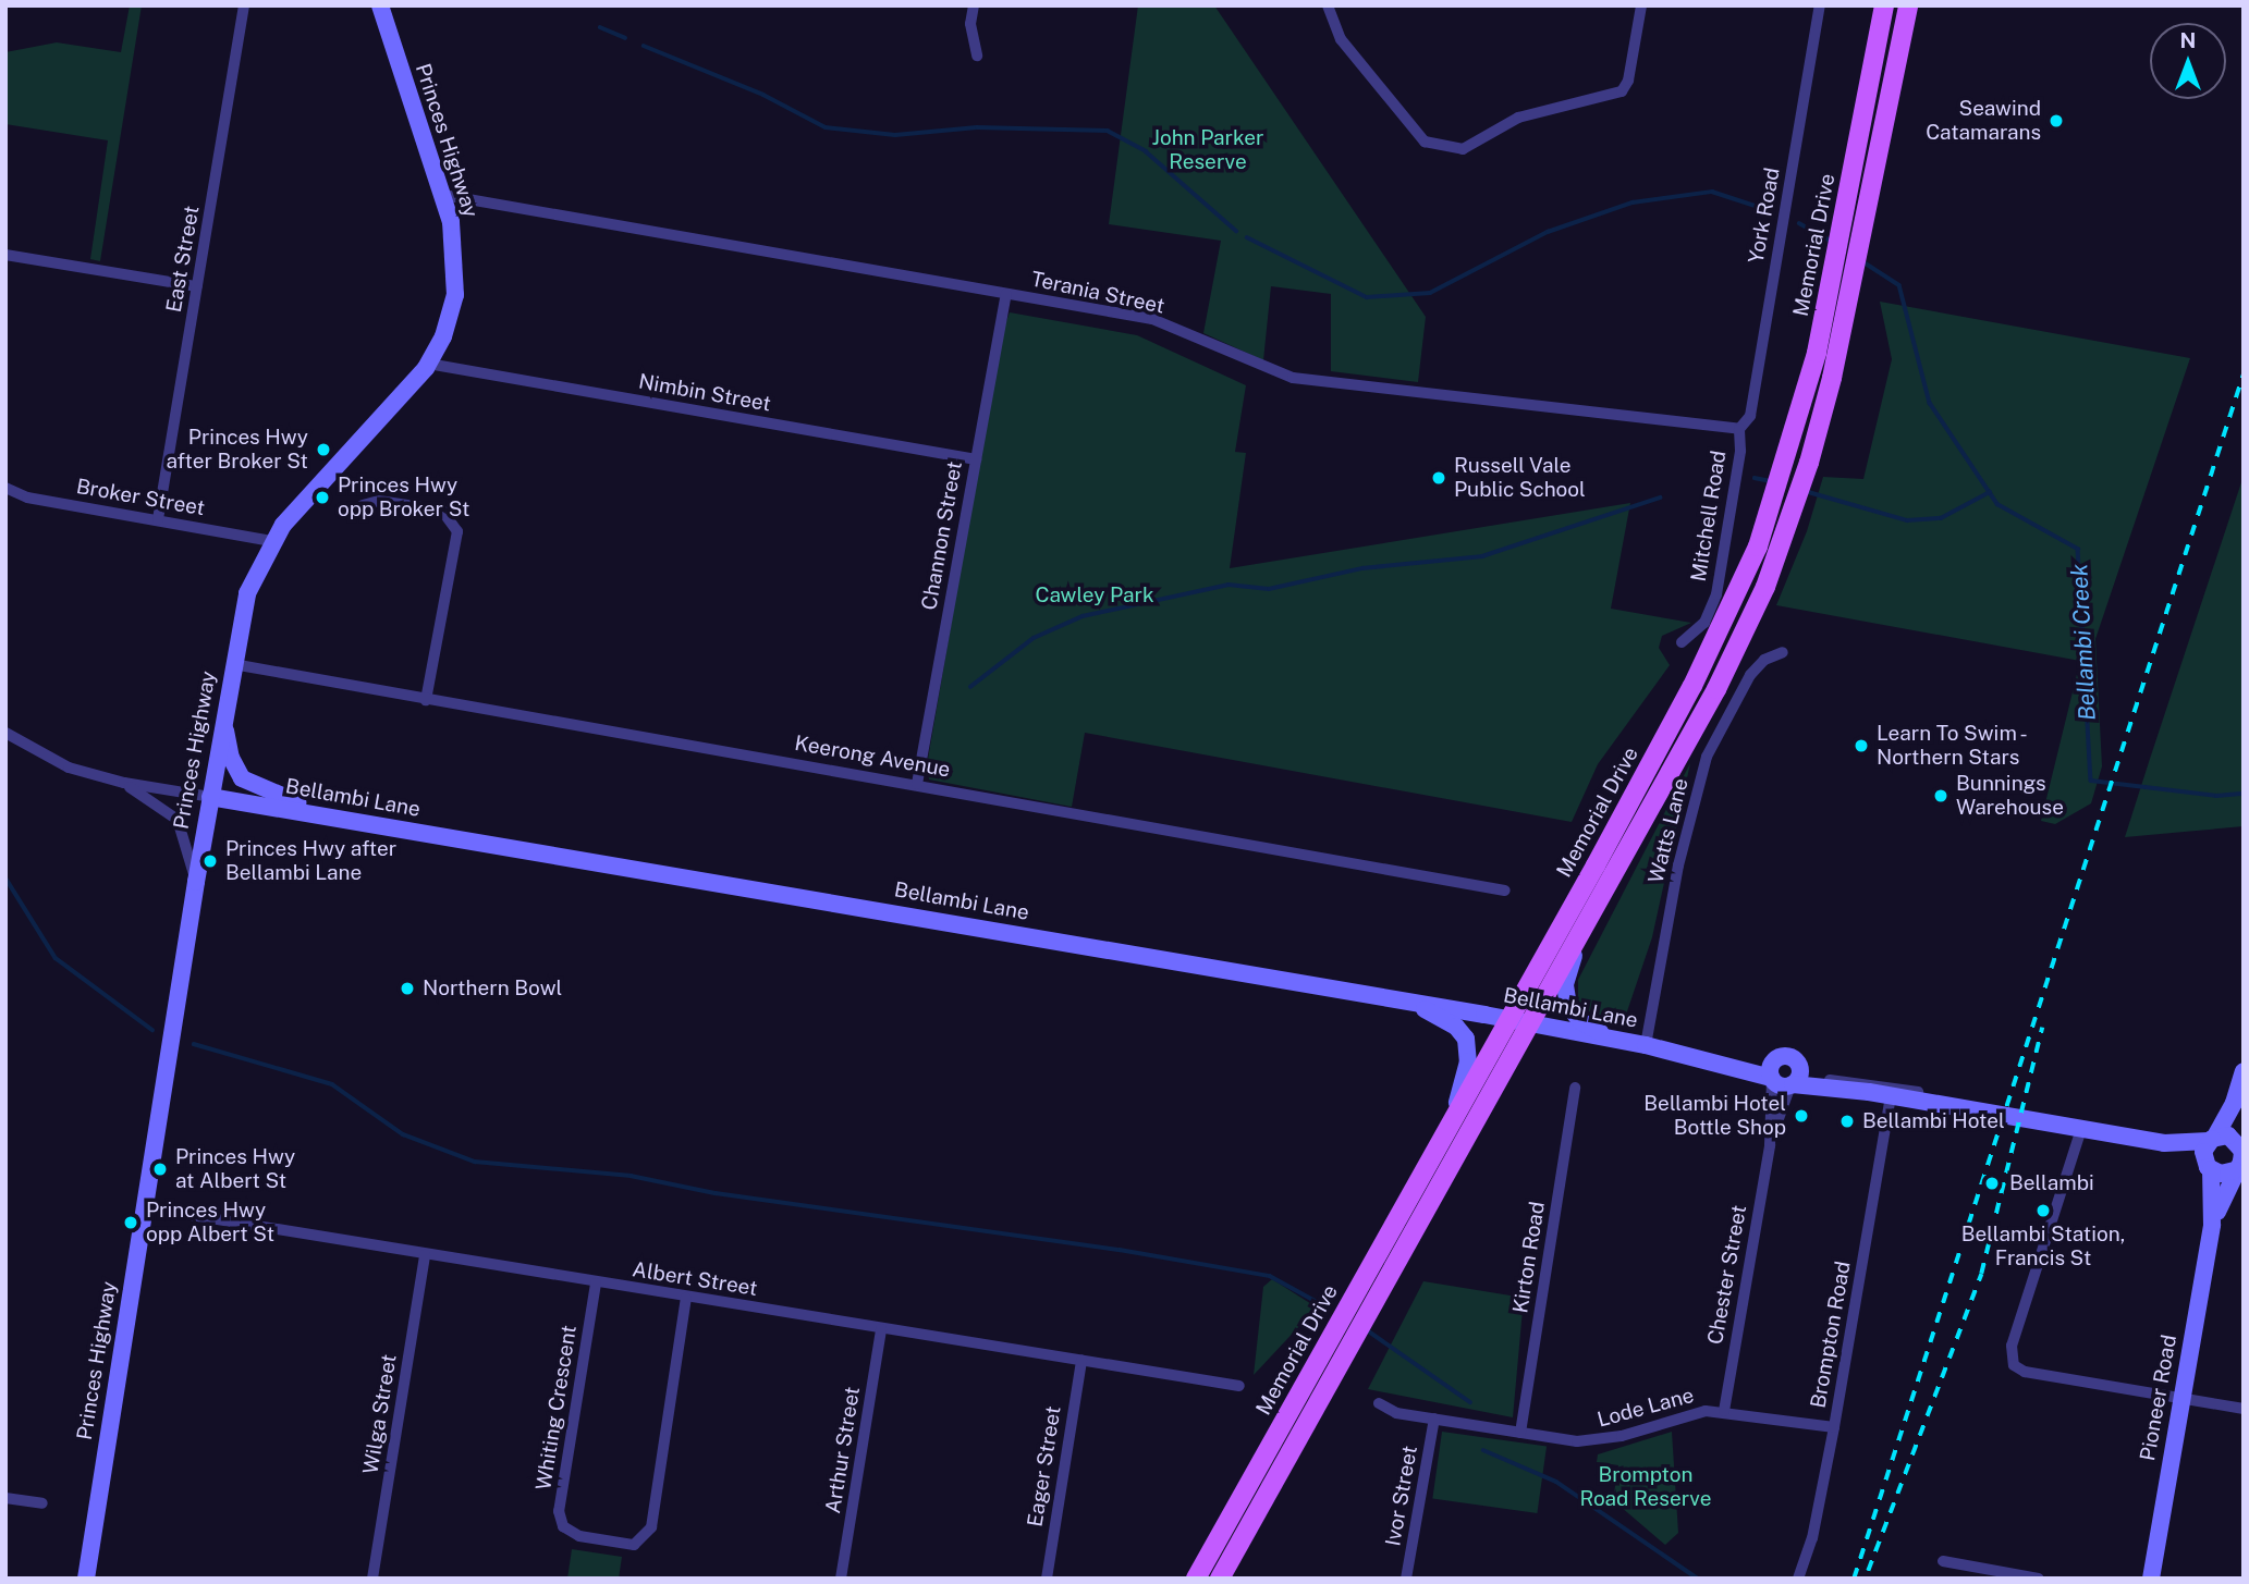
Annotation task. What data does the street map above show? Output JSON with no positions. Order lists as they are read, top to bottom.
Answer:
{
  "streets": {
    "main road": [
      "Princes Highway",
      "Memorial Drive",
      "Bellambi Lane",
      "Pioneer Road"
    ],
    "street": [
      "York Road",
      "East Street",
      "Terania Street",
      "Nimbin Street",
      "Broker Street",
      "Mitchell Road",
      "Channon Street",
      "Keerong Avenue",
      "Watts Lane",
      "Kirton Road",
      "Chester Street",
      "Albert Street",
      "Brompton Road",
      "Whiting Crescent",
      "Lode Lane",
      "Wilga Street",
      "Arthur Street",
      "Eager Street",
      "Ivor Street"
    ]
  },
  "crossings": [
    ["Princes Highway", "Terania Street"],
    ["Princes Highway", "Nimbin Street"],
    ["Princes Highway", "Broker Street"],
    ["Princes Highway", "Keerong Avenue"],
    ["Princes Highway", "Bellambi Lane"],
    ["Princes Highway", "Albert Street"],
    ["York Road", "Terania Street"],
    ["York Road", "Mitchell Road"],
    ["Memorial Drive", "Bellambi Lane"],
    ["East Street", "Broker Street"],
    ["Terania Street", "Mitchell Road"],
    ["Terania Street", "Channon Street"],
    ["Nimbin Street", "Channon Street"],
    ["Channon Street", "Keerong Avenue"],
    ["Bellambi Lane", "Watts Lane"],
    ["Kirton Road", "Lode Lane"],
    ["Chester Street", "Lode Lane"],
    ["Albert Street", "Whiting Crescent"],
    ["Albert Street", "Wilga Street"],
    ["Albert Street", "Arthur Street"],
    ["Albert Street", "Eager Street"],
    ["Brompton Road", "Lode Lane"],
    ["Lode Lane", "Ivor Street"]
  ],
  "water": ["Bellambi Creek"],
  "parks": ["John Parker Reserve", "Cawley Park", "Brompton Road Reserve"],
  "places": [
    "Seawind Catamarans",
    "Princes Hwy after Broker St",
    "Russell Vale Public School",
    "Princes Hwy opp Broker St",
    "Learn To Swim - Northern Stars",
    "Bunnings Warehouse",
    "Princes Hwy after Bellambi Lane",
    "Northern Bowl",
    "Bellambi Hotel Bottle Shop",
    "Bellambi Hotel",
    "Princes Hwy at Albert St",
    "Bellambi",
    "Bellambi Station, Francis St",
    "Princes Hwy opp Albert St"
  ],
  "north": "top"
}
